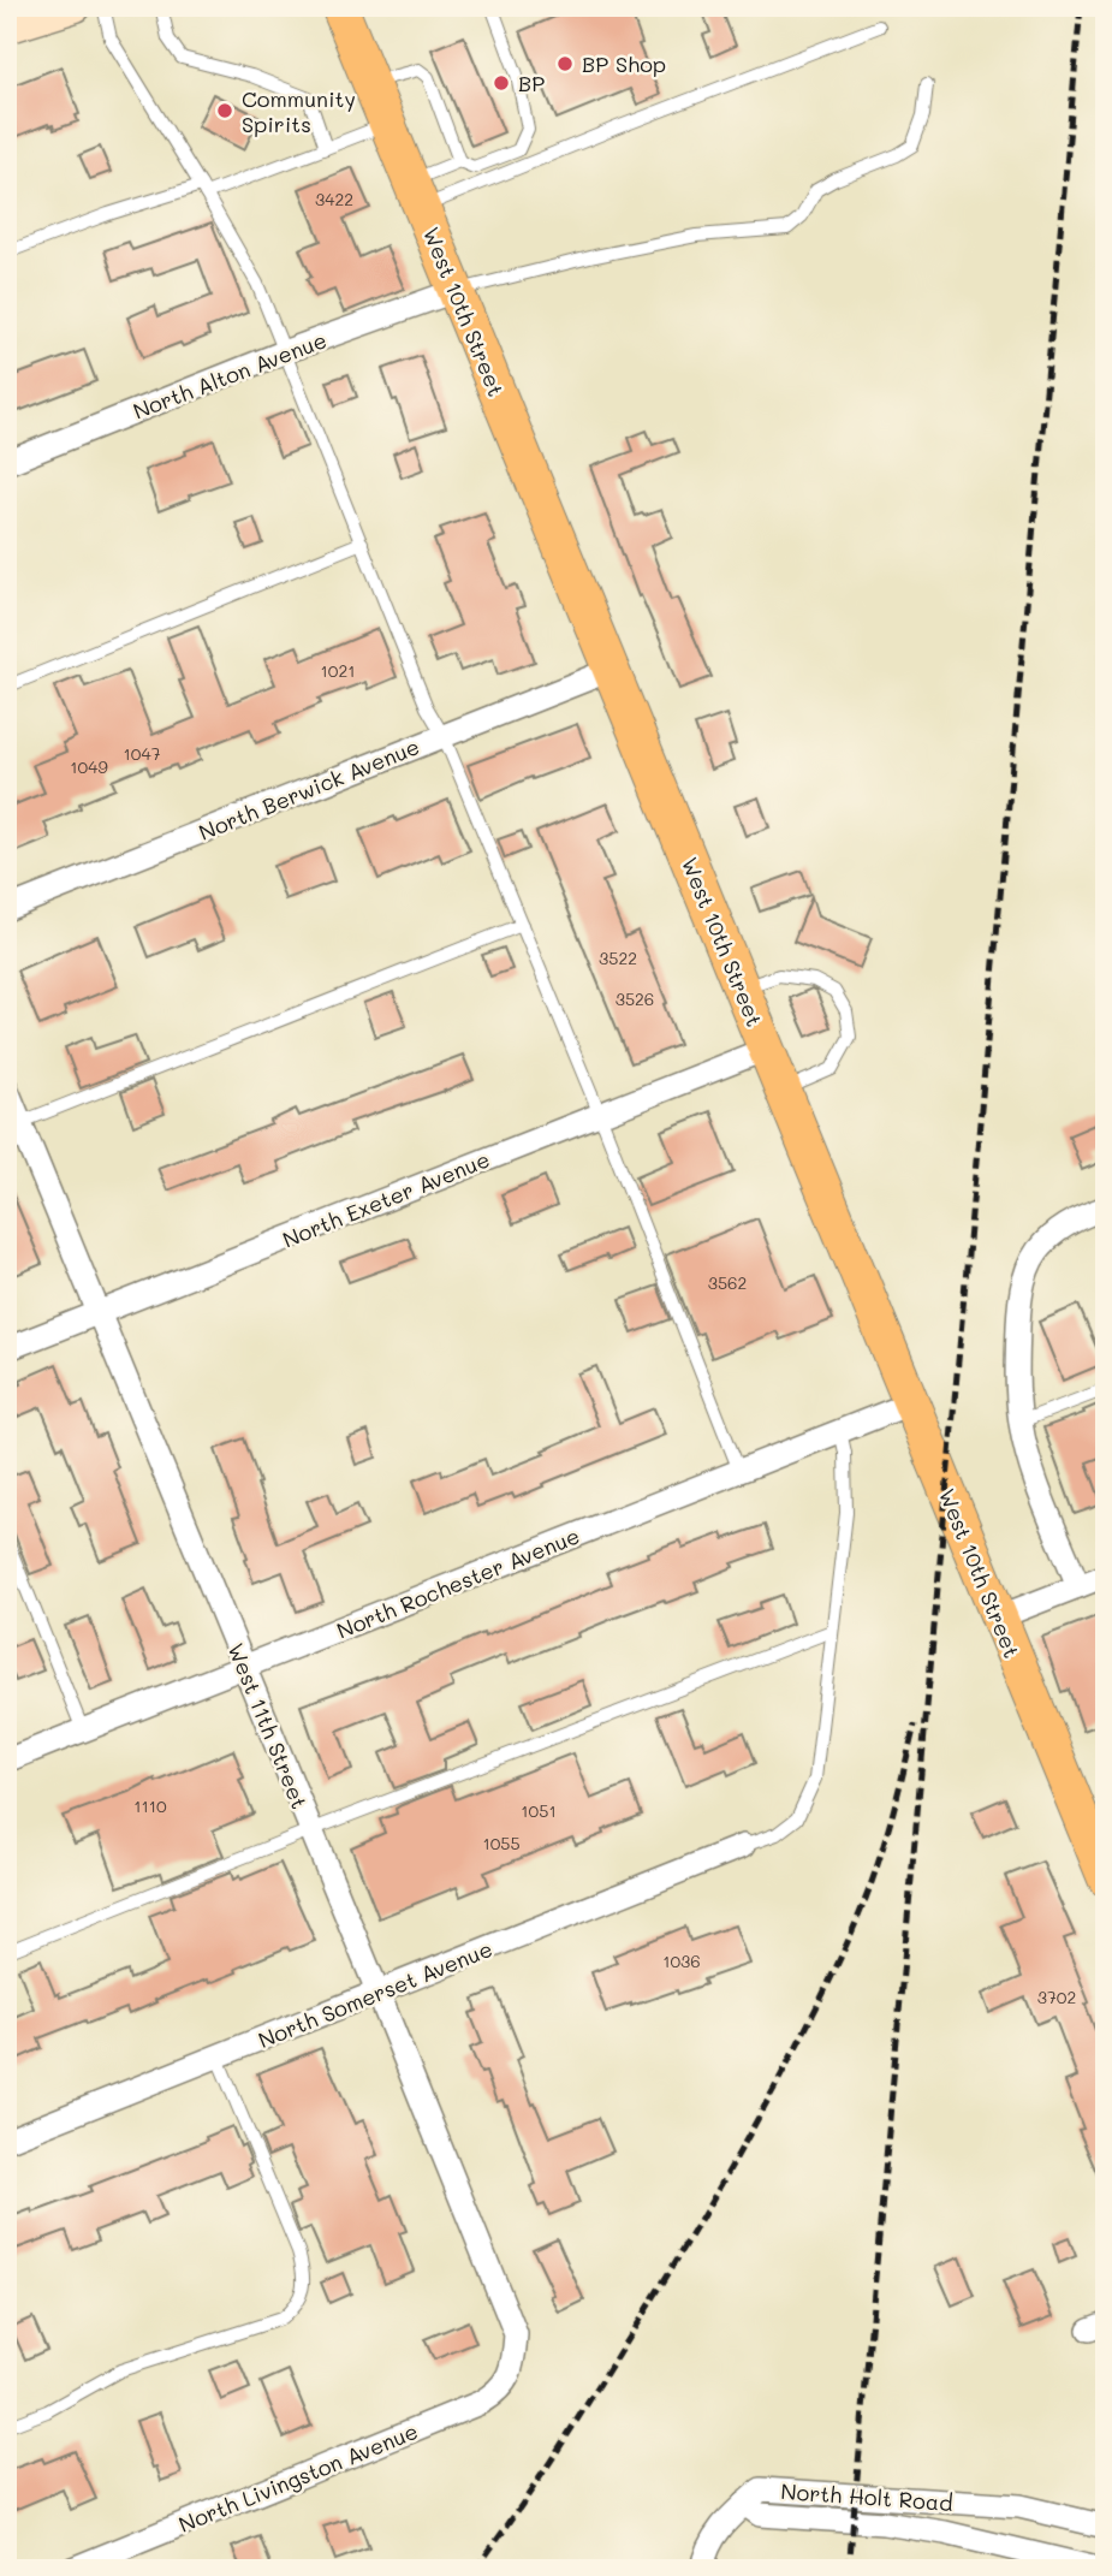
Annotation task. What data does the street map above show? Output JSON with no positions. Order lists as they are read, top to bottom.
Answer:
{
  "streets": {
    "main road": ["West 10th Street"],
    "street": [
      "North Alton Avenue",
      "North Berwick Avenue",
      "North Exeter Avenue",
      "North Rochester Avenue",
      "West 11th Street",
      "North Somerset Avenue",
      "North Livingston Avenue",
      "North Holt Road"
    ]
  },
  "crossings": [
    ["West 10th Street", "North Alton Avenue"],
    ["West 10th Street", "North Berwick Avenue"],
    ["West 10th Street", "North Exeter Avenue"],
    ["West 10th Street", "North Rochester Avenue"],
    ["North Exeter Avenue", "West 11th Street"],
    ["North Rochester Avenue", "West 11th Street"],
    ["West 11th Street", "North Somerset Avenue"],
    ["West 11th Street", "North Livingston Avenue"]
  ],
  "places": ["BP Shop", "BP", "Community Spirits"],
  "house_numbers": [
    "3422",
    "1021",
    "1047",
    "1049",
    "3522",
    "3526",
    "3562",
    "1110",
    "1051",
    "1055",
    "1036",
    "3702"
  ]
}
